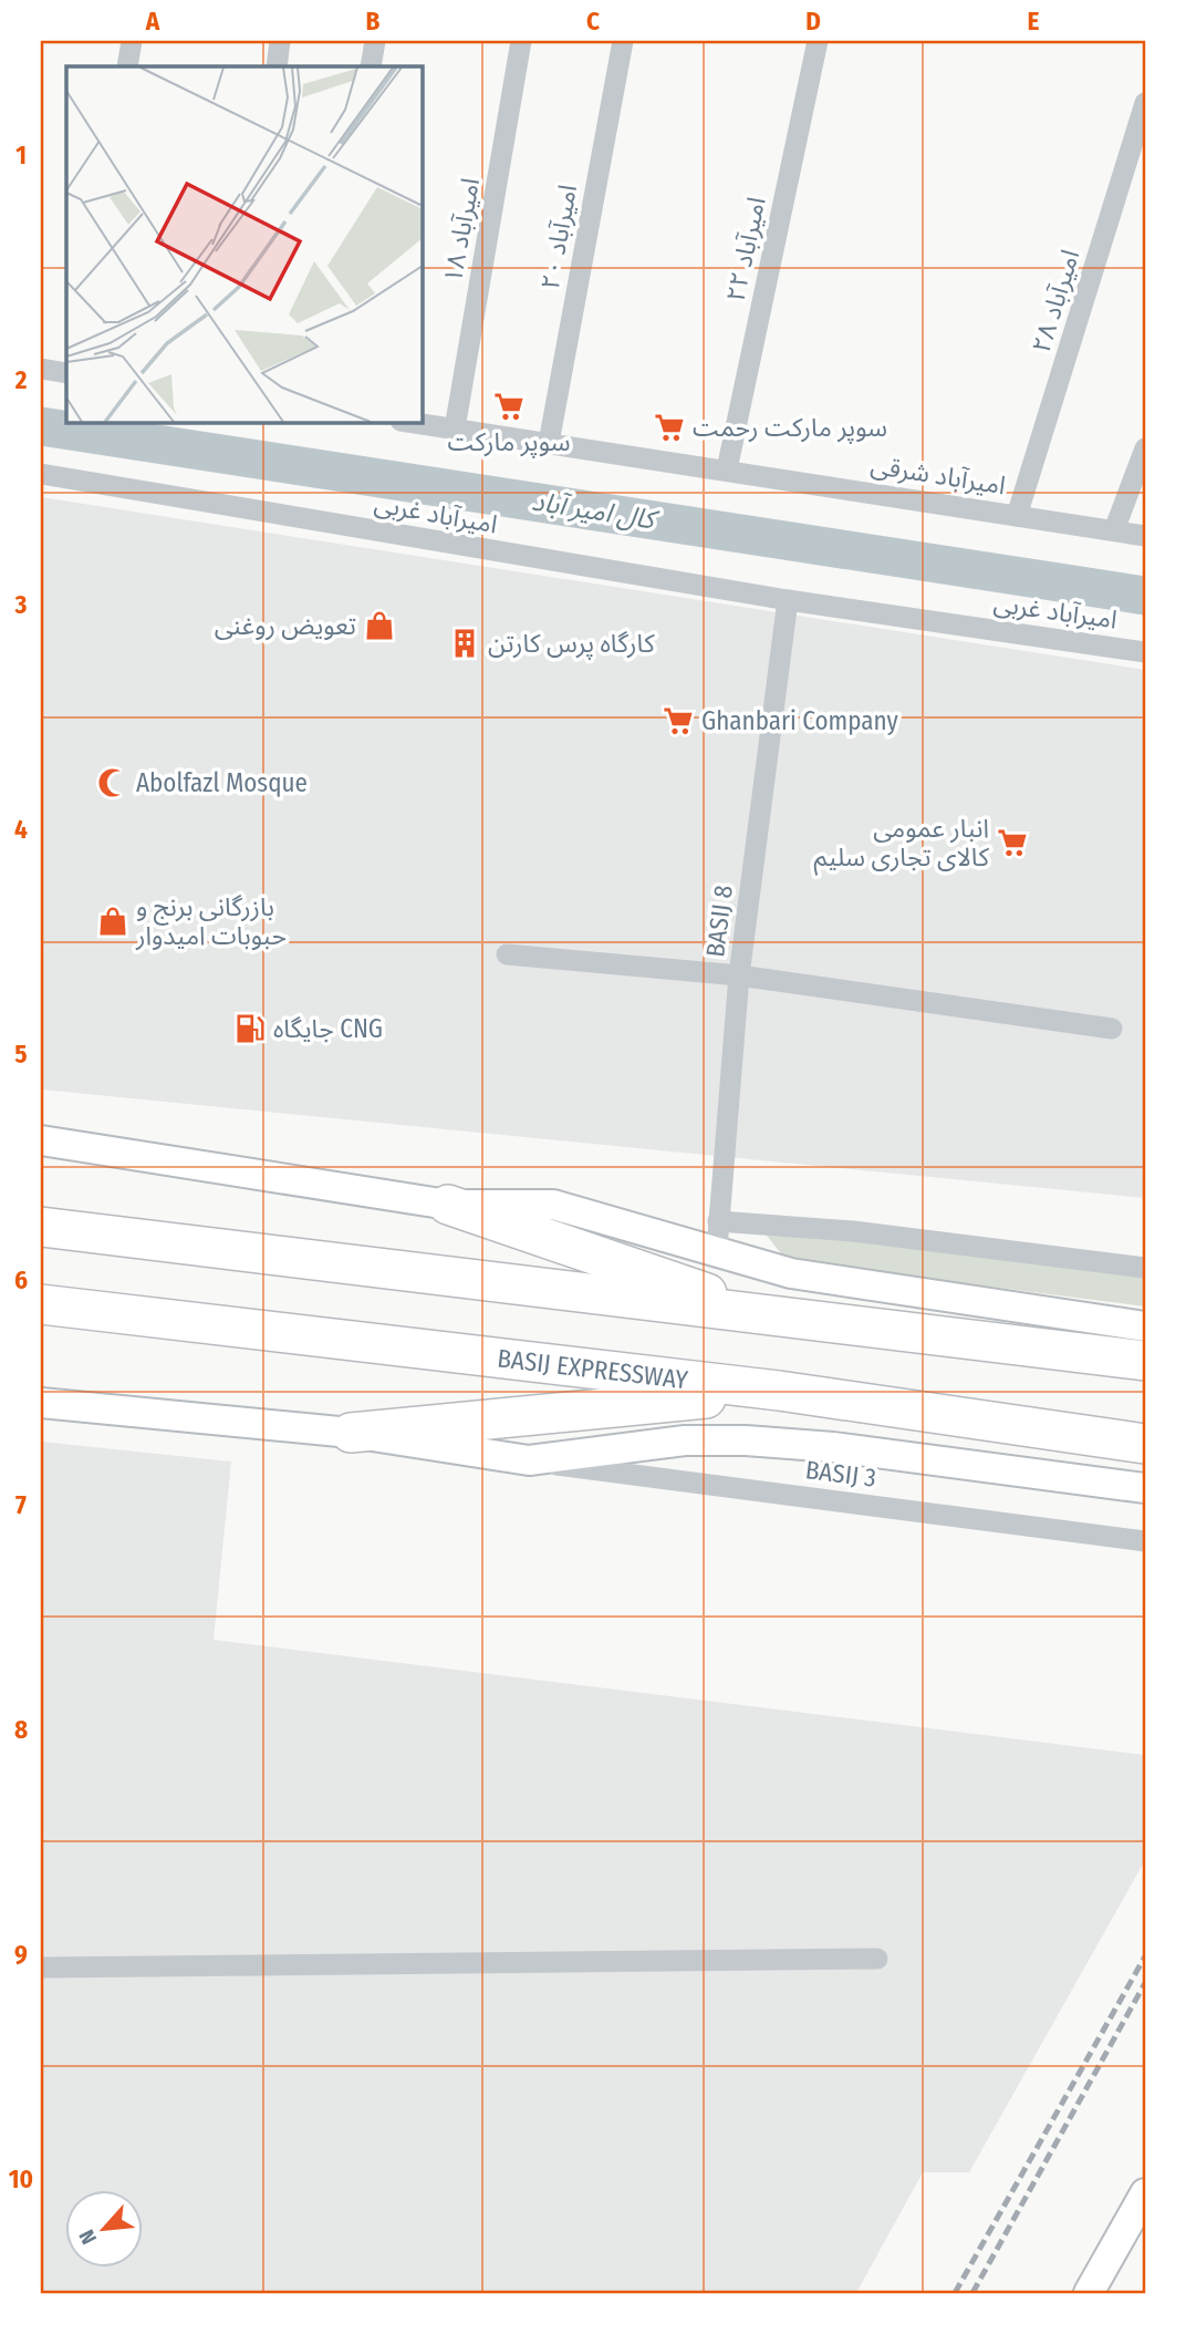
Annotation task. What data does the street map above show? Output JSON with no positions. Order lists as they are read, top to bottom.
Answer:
{
  "streets": {
    "highway": ["BASIJ EXPRESSWAY"],
    "street": [
      "امیرآباد ۱۸",
      "امیرآباد ۲۰",
      "امیرآباد ۲۲",
      "امیرآباد ۲۸",
      "امیرآباد شرقی",
      "امیرآباد غربی",
      "BASIJ 8",
      "BASIJ 3"
    ]
  },
  "crossings": [
    ["امیرآباد ۱۸", "امیرآباد شرقی"],
    ["امیرآباد ۲۰", "امیرآباد شرقی"],
    ["امیرآباد ۲۲", "امیرآباد شرقی"],
    ["امیرآباد ۲۸", "امیرآباد شرقی"],
    ["امیرآباد غربی", "BASIJ 8"]
  ],
  "water": ["کال امیر آباد"],
  "places": {
    "supermarket": [
      "سوپر مارکت",
      "سوپر مارکت رحمت",
      "Ghanbari Company",
      "انبار عمومی کالای تجاری سلیم"
    ],
    "shop": ["تعویض روغنی", "بازرگانی برنج و حبوبات امیدوار"],
    "building": ["کارگاه پرس کارتن"],
    "mosque": ["Abolfazl Mosque"],
    "fuel station": ["جایگاه CNG"]
  },
  "north": "bottom left",
  "grid": {
    "columns": [
      "A",
      "B",
      "C",
      "D",
      "E"
    ],
    "rows": [
      "1",
      "2",
      "3",
      "4",
      "5",
      "6",
      "7",
      "8",
      "9",
      "10"
    ]
  }
}
